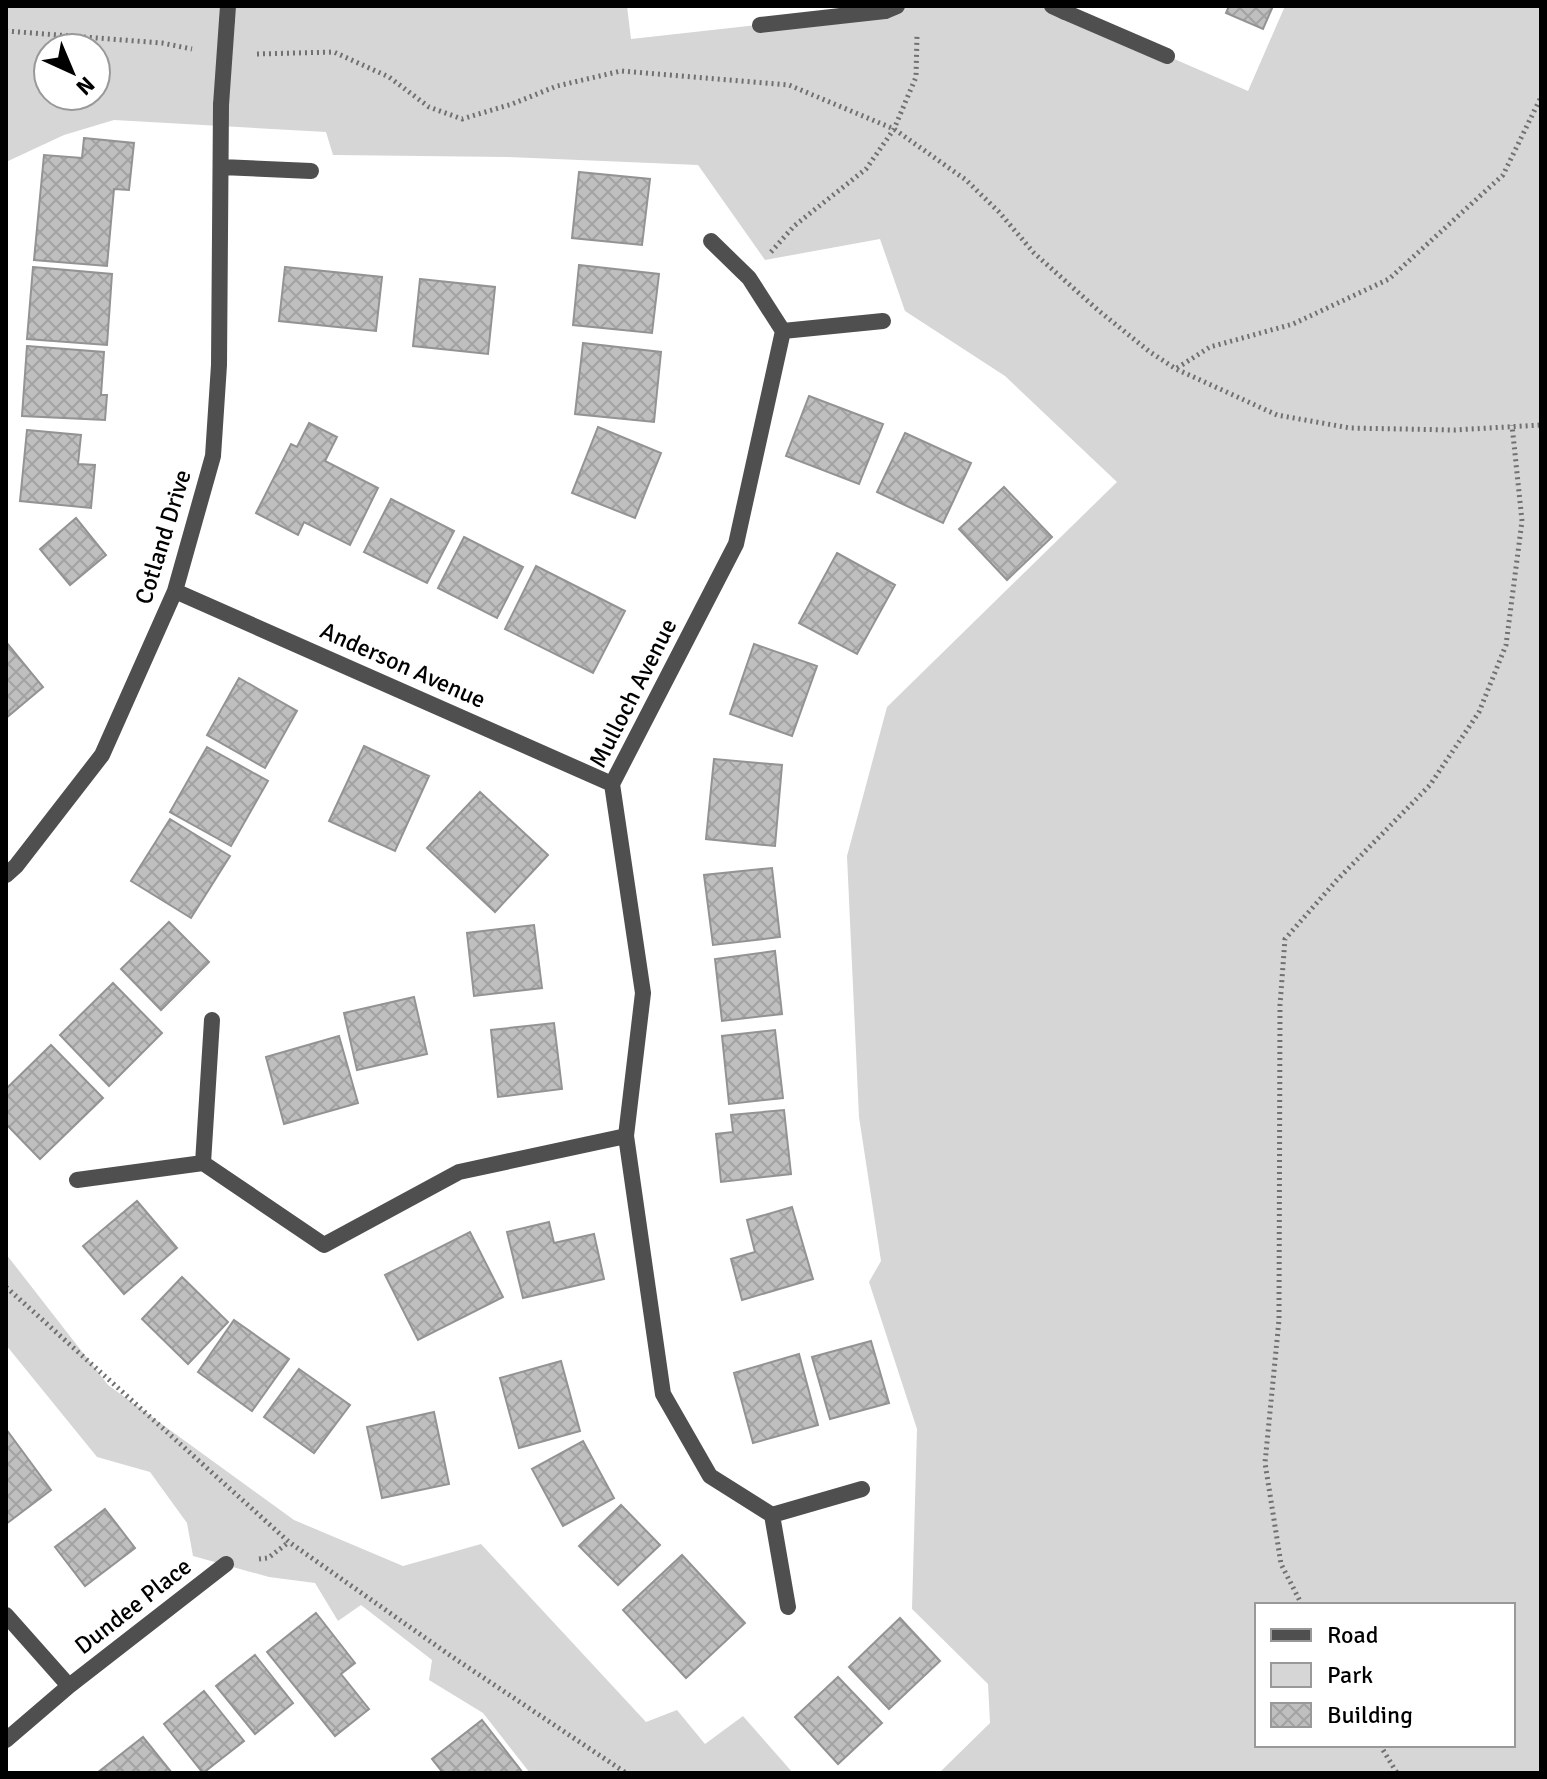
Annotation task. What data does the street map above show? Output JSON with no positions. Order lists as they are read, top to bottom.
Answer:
{
  "streets": {
    "street": [
      "Cotland Drive",
      "Anderson Avenue",
      "Mulloch Avenue",
      "Dundee Place"
    ]
  },
  "crossings": [
    ["Cotland Drive", "Anderson Avenue"],
    ["Anderson Avenue", "Mulloch Avenue"]
  ],
  "legend": ["Road", "Park", "Building"],
  "north": "bottom right"
}
